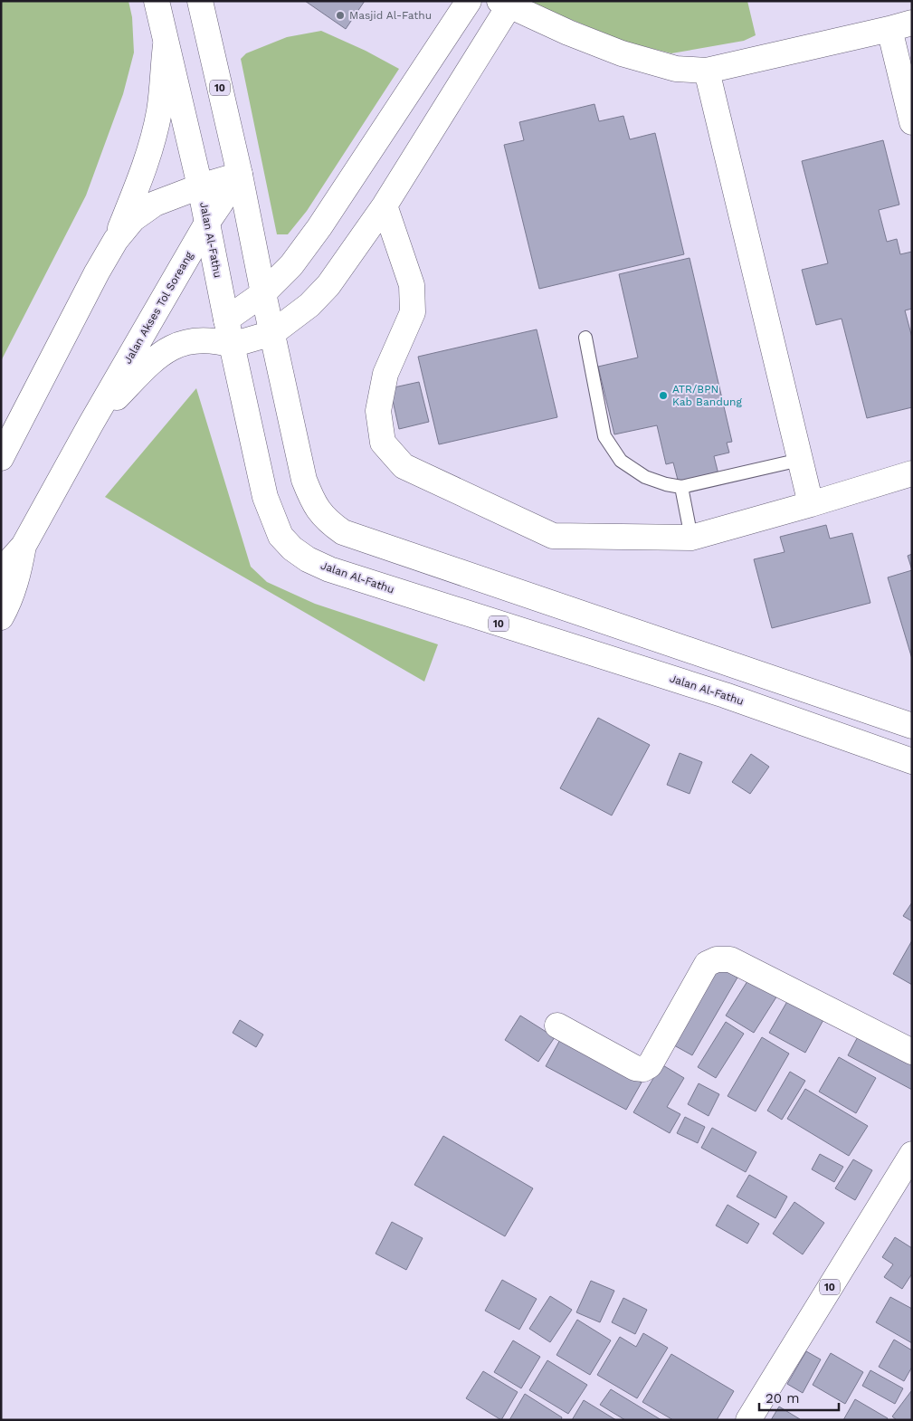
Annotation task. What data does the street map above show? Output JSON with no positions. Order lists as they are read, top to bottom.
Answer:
{
  "streets": {
    "main road": ["10", "Jalan Al-Fathu", "Jalan Akses Tol Soreang"]
  },
  "crossings": [
    ["10", "Jalan Akses Tol Soreang"],
    ["Jalan Al-Fathu", "Jalan Akses Tol Soreang"]
  ],
  "places": ["Masjid Al-Fathu", "ATR/BPN Kab Bandung"],
  "scale_bar": "20 m"
}
